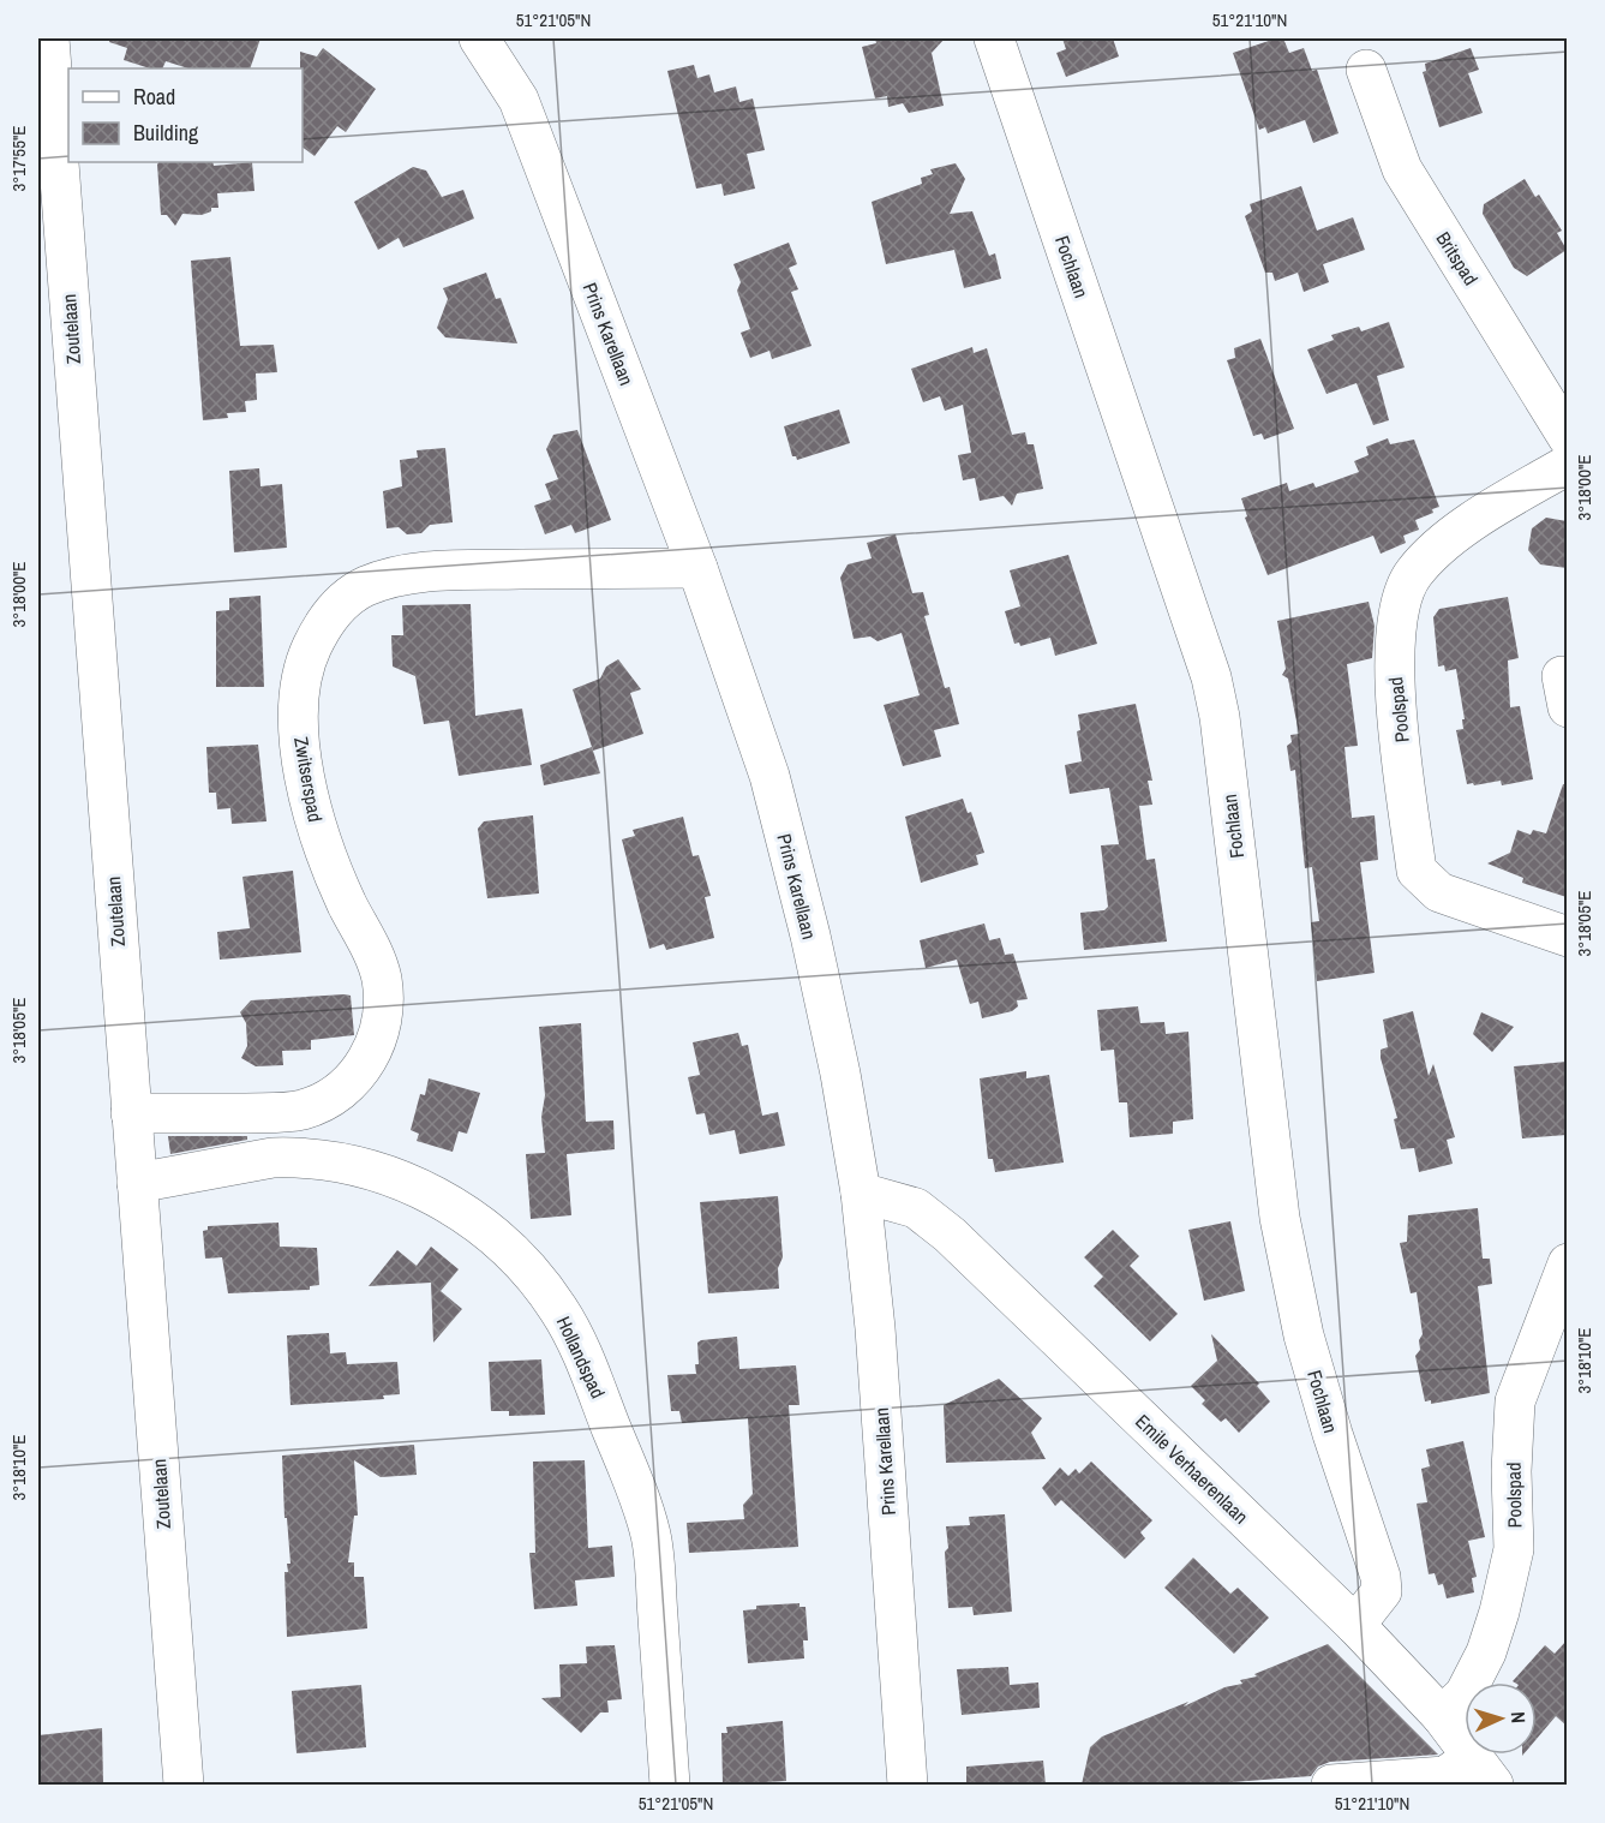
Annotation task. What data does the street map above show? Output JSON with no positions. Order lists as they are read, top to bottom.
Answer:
{
  "streets": {
    "street": [
      "Britspad",
      "Fochlaan",
      "Zoutelaan",
      "Prins Karellaan",
      "Poolspad",
      "Zwitserspad",
      "Hollandspad",
      "Emile Verhaerenlaan"
    ]
  },
  "crossings": [
    ["Fochlaan", "Emile Verhaerenlaan"],
    ["Zoutelaan", "Zwitserspad"],
    ["Zoutelaan", "Hollandspad"],
    ["Prins Karellaan", "Zwitserspad"],
    ["Prins Karellaan", "Emile Verhaerenlaan"],
    ["Poolspad", "Emile Verhaerenlaan"]
  ],
  "legend": ["Road", "Building"],
  "north": "right",
  "coordinates": [
    "51°21'05\"N",
    "51°21'10\"N",
    "3°17'55\"E",
    "3°18'00\"E",
    "3°18'05\"E",
    "3°18'10\"E"
  ]
}
